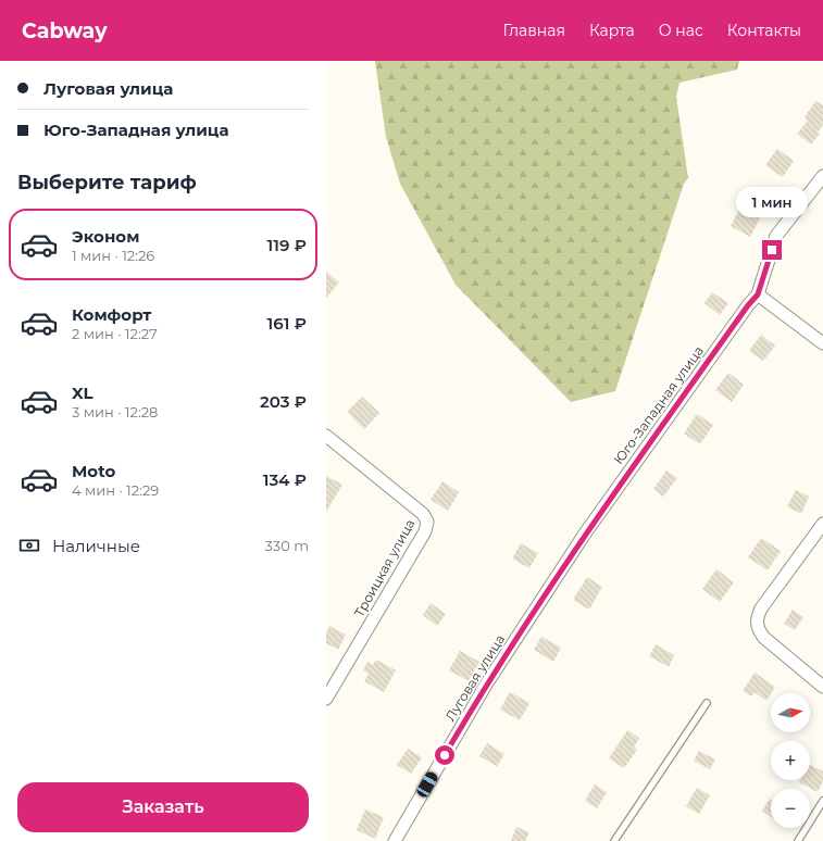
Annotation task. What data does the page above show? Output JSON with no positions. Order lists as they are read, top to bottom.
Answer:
{
  "streets": {
    "street": ["Юго-Западная улица", "Троицкая улица", "Луговая улица"]
  },
  "crossings": [
    ["Юго-Западная улица", "Луговая улица"]
  ],
  "north": "right",
  "page": {
    "header": "Cabway",
    "nav": [
      "Главная",
      "Карта",
      "О нас",
      "Контакты"
    ],
    "banner": ["Луговая улица", "Юго-Западная улица"],
    "heading": "Выберите тариф",
    "bubble": "1 мин",
    "list": [
      {
        "name": "Эконом",
        "note": "1 мин · 12:26",
        "value": "119 ₽"
      },
      {
        "name": "Комфорт",
        "note": "2 мин · 12:27",
        "value": "161 ₽"
      },
      {
        "name": "XL",
        "note": "3 мин · 12:28",
        "value": "203 ₽"
      },
      {
        "name": "Moto",
        "note": "4 мин · 12:29",
        "value": "134 ₽"
      }
    ],
    "pay": ["Наличные", "330 m"],
    "map_buttons": ["+", "−"],
    "buttons": "Заказать"
  }
}
